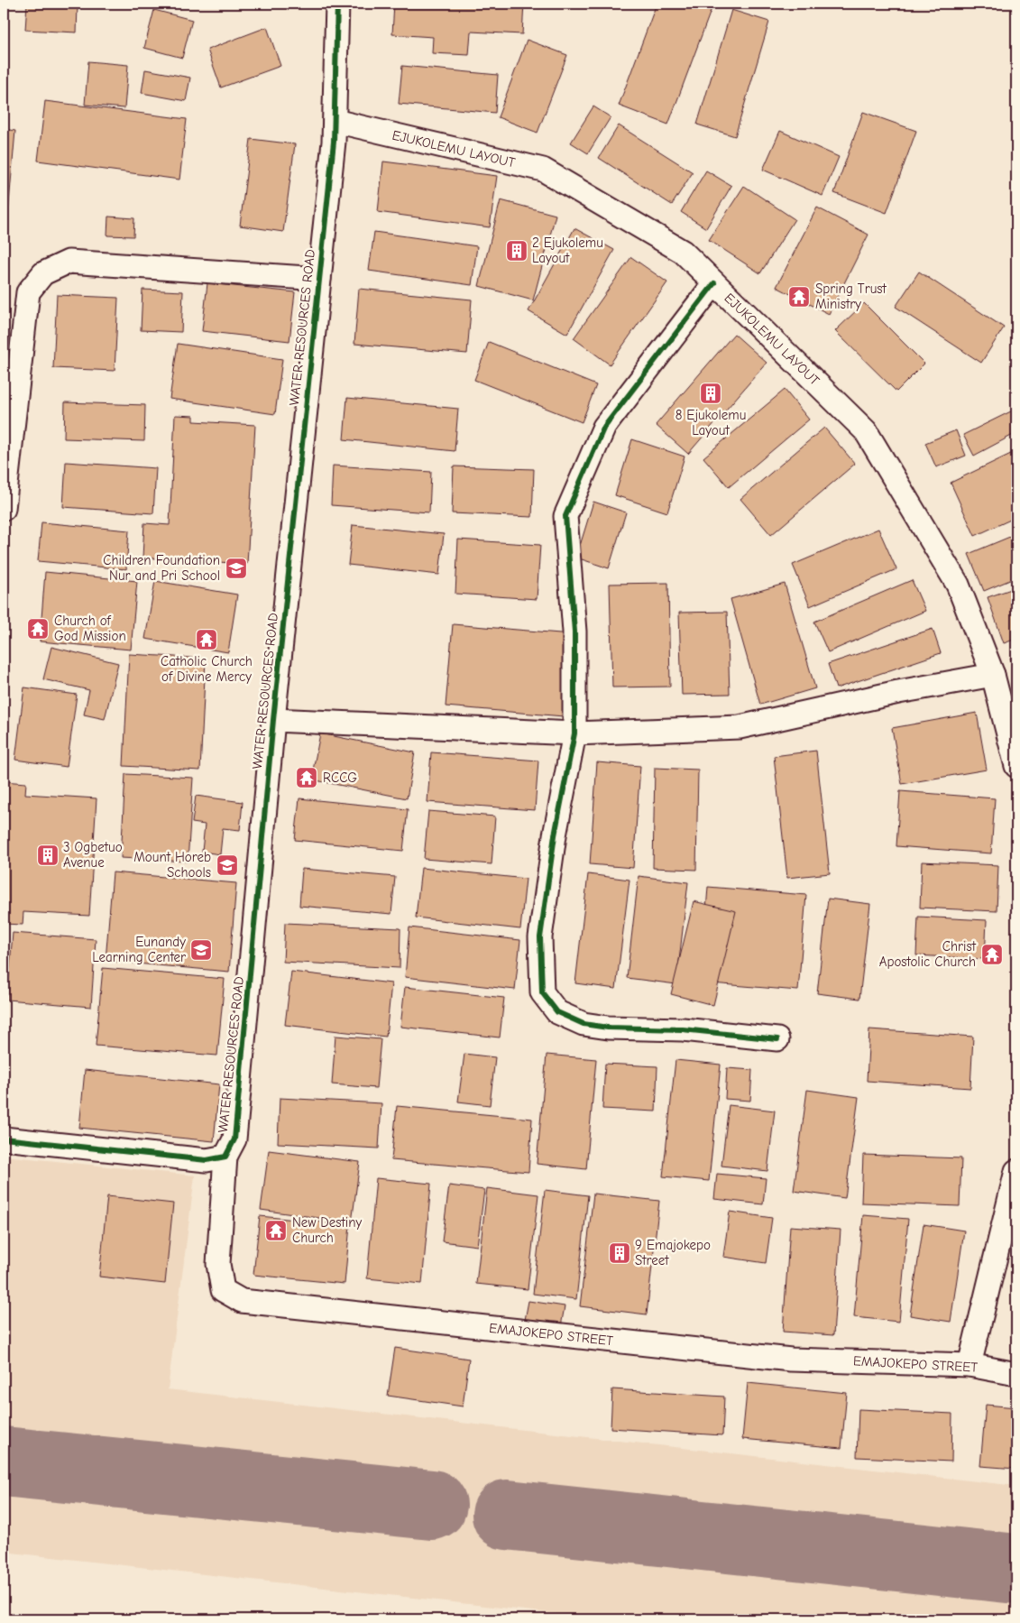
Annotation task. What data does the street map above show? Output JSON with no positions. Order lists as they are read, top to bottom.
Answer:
{
  "streets": {
    "street": ["EJUKOLEMU LAYOUT", "WATER RESOURCES ROAD", "EMAJOKEPO STREET"]
  },
  "crossings": [
    ["EJUKOLEMU LAYOUT", "WATER RESOURCES ROAD"],
    ["WATER RESOURCES ROAD", "EMAJOKEPO STREET"]
  ],
  "places": {
    "building": [
      "2 Ejukolemu Layout",
      "8 Ejukolemu Layout",
      "3 Ogbetuo Avenue",
      "9 Emajokepo Street"
    ],
    "temple": [
      "Spring Trust Ministry",
      "Church of God Mission",
      "Catholic Church of Divine Mercy",
      "RCCG",
      "Christ Apostolic Church",
      "New Destiny Church"
    ],
    "school or university": ["Children Foundation Nur and Pri School", "Mount Horeb Schools", "Eunandy Learning Center"]
  }
}
